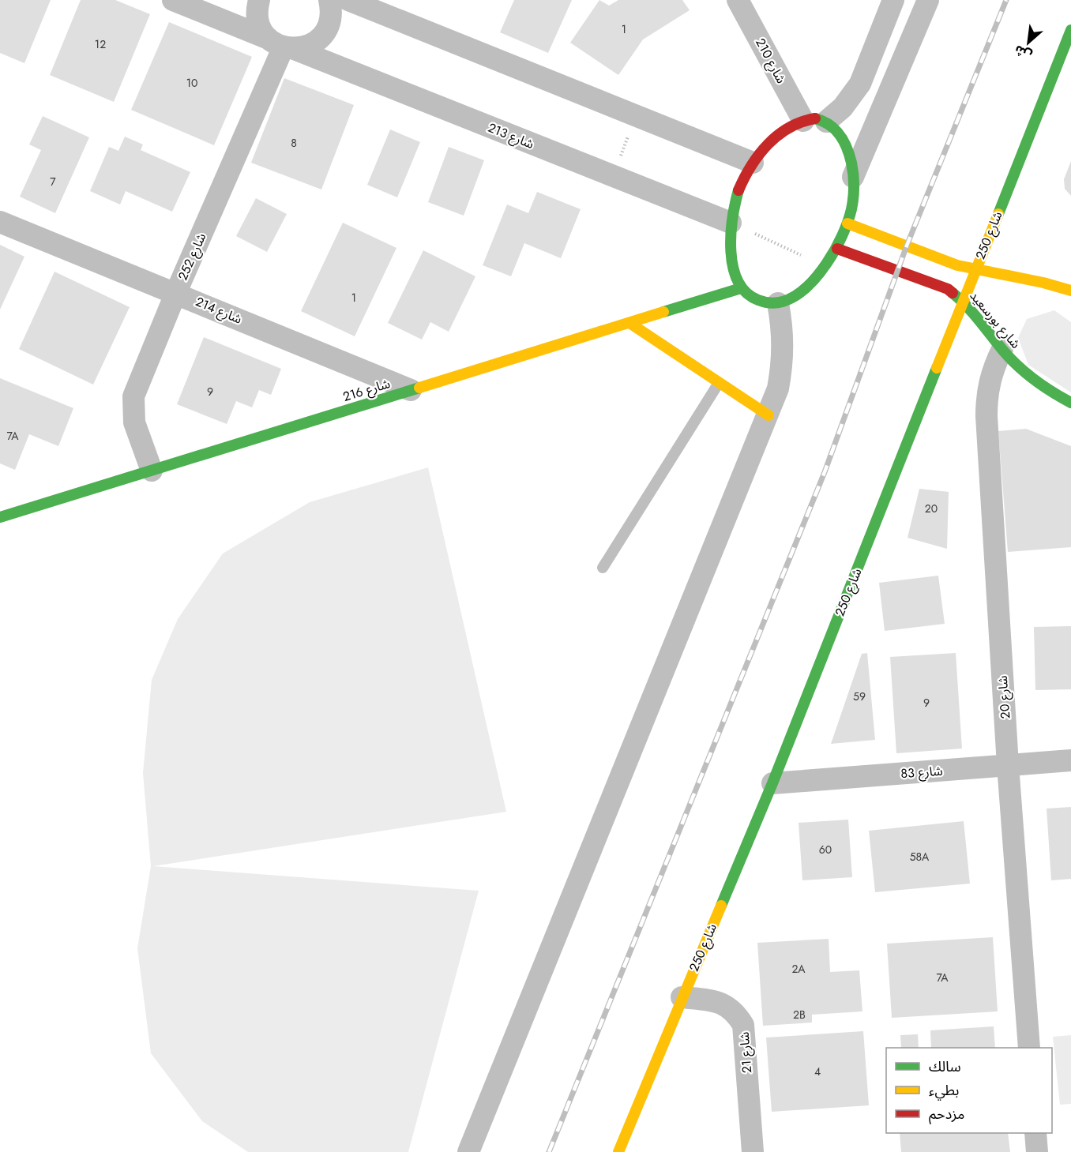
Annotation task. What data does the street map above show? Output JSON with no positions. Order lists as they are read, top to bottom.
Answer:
{
  "streets": {
    "main road": ["شارع 250", "شارع بورسعيد", "شارع 216"],
    "street": [
      "شارع 210",
      "شارع 213",
      "شارع 252",
      "شارع 214",
      "شارع 20",
      "شارع 83",
      "شارع 21"
    ]
  },
  "crossings": [
    ["شارع 210", "شارع 213"],
    ["شارع 210", "شارع بورسعيد"],
    ["شارع 213", "شارع 252"],
    ["شارع 213", "شارع بورسعيد"],
    ["شارع 250", "شارع بورسعيد"],
    ["شارع 250", "شارع 83"],
    ["شارع 250", "شارع 21"],
    ["شارع 252", "شارع 214"],
    ["شارع 252", "شارع 216"],
    ["شارع 214", "شارع 216"],
    ["شارع بورسعيد", "شارع 20"],
    ["شارع 20", "شارع 83"]
  ],
  "house_numbers": [
    "1",
    "12",
    "10",
    "8",
    "7",
    "1",
    "9",
    "7A",
    "20",
    "59",
    "9",
    "60",
    "58A",
    "2A",
    "7A",
    "2B",
    "4"
  ],
  "legend": ["سالك", "بطيء", "مزدحم"],
  "north": "bottom left"
}
